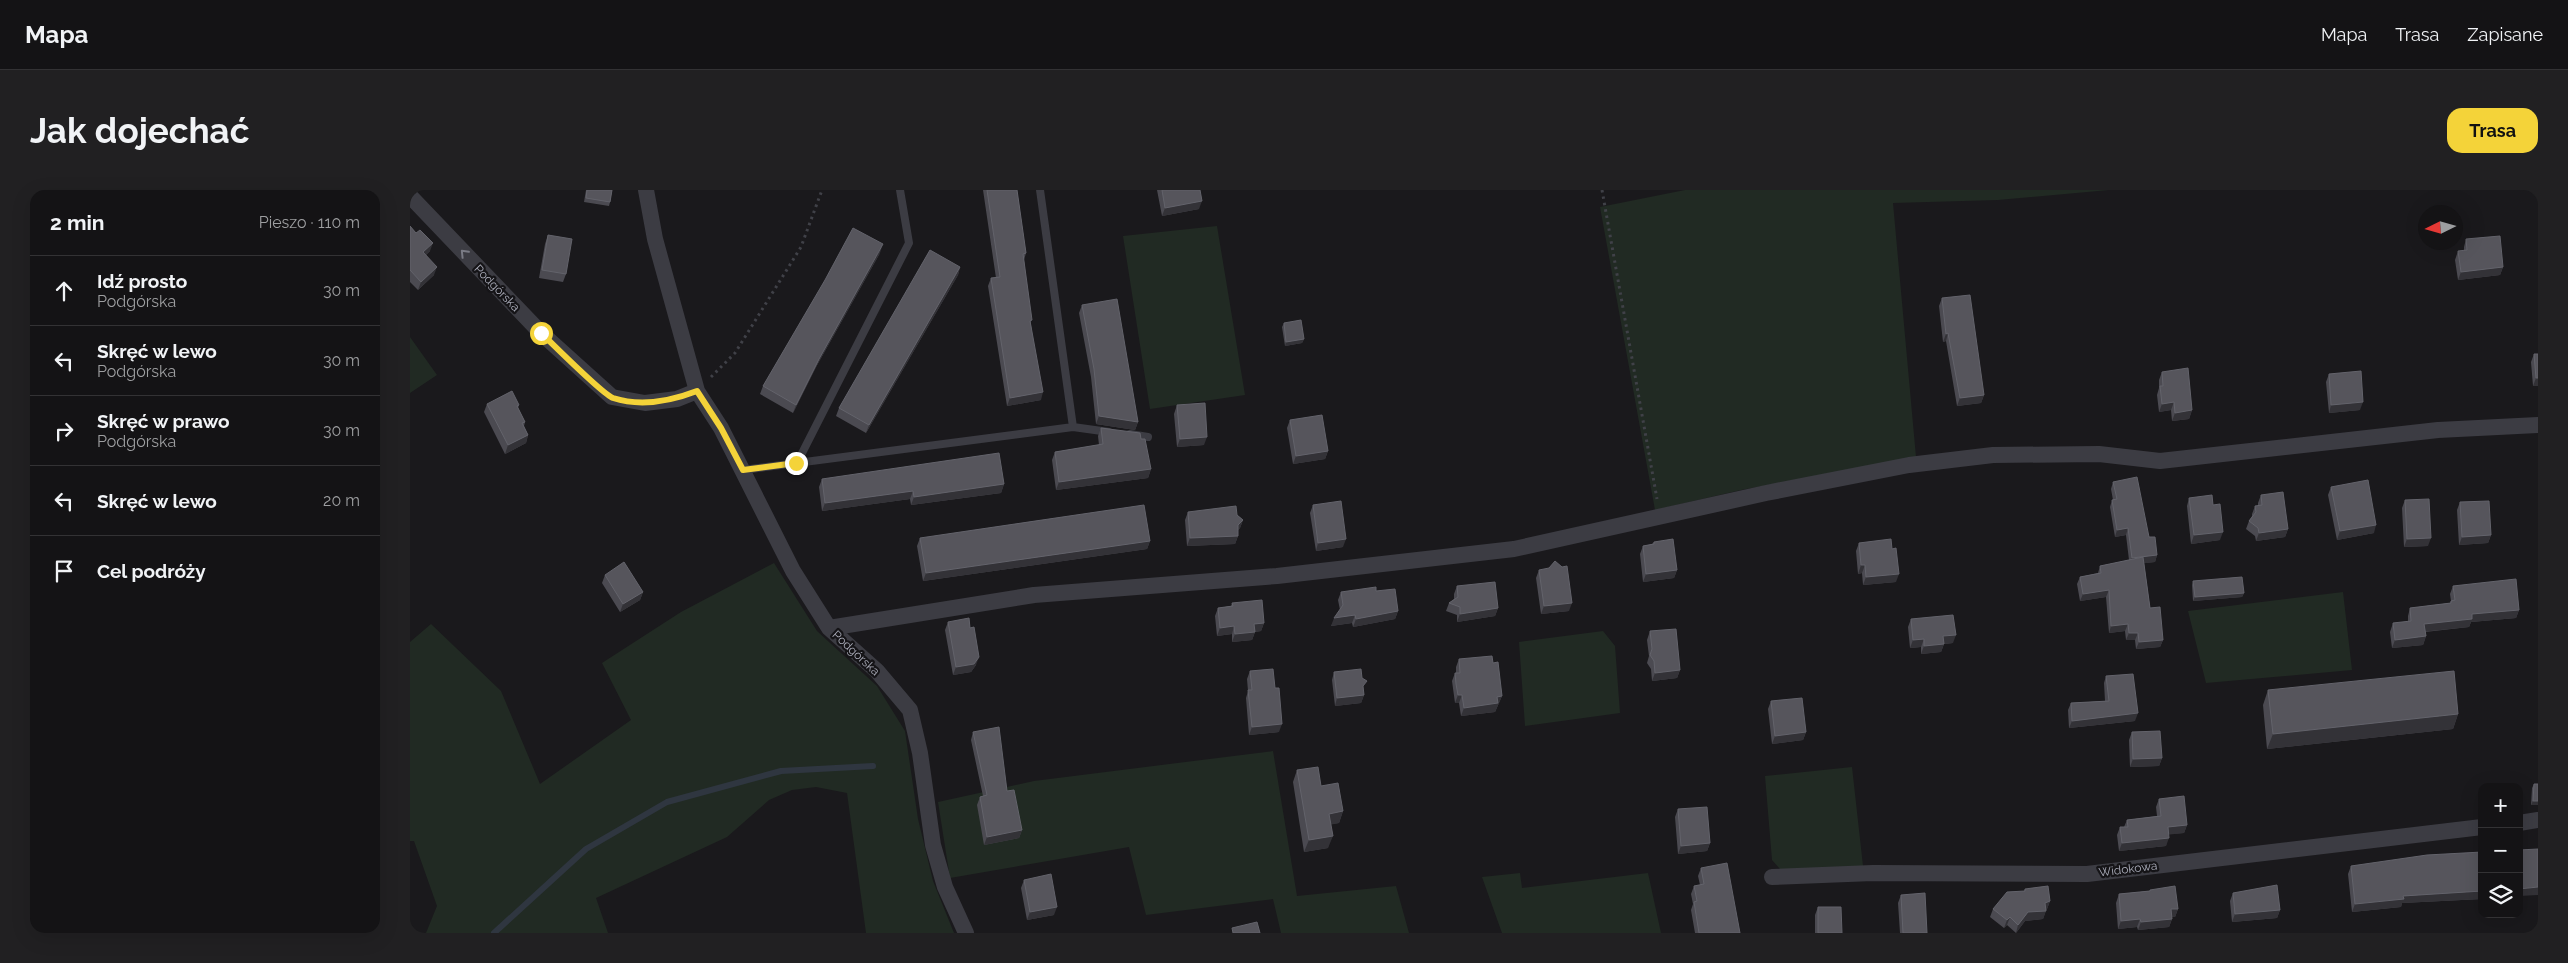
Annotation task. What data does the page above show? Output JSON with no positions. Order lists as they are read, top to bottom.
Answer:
{
  "streets": {
    "street": ["Podgórska", "Widokowa"]
  },
  "north": "left",
  "page": {
    "header": "Mapa",
    "nav": ["Mapa", "Trasa", "Zapisane"],
    "buttons": "Trasa",
    "title": "Jak dojechać",
    "heading": ["2 min", "Pieszo · 110 m"],
    "list": [
      ["Idź prosto", "Podgórska", "30 m"],
      ["Skręć w lewo", "Podgórska", "30 m"],
      ["Skręć w prawo", "Podgórska", "30 m"],
      ["Skręć w lewo", "20 m"],
      "Cel podróży"
    ],
    "map_buttons": ["+", "−"]
  }
}
